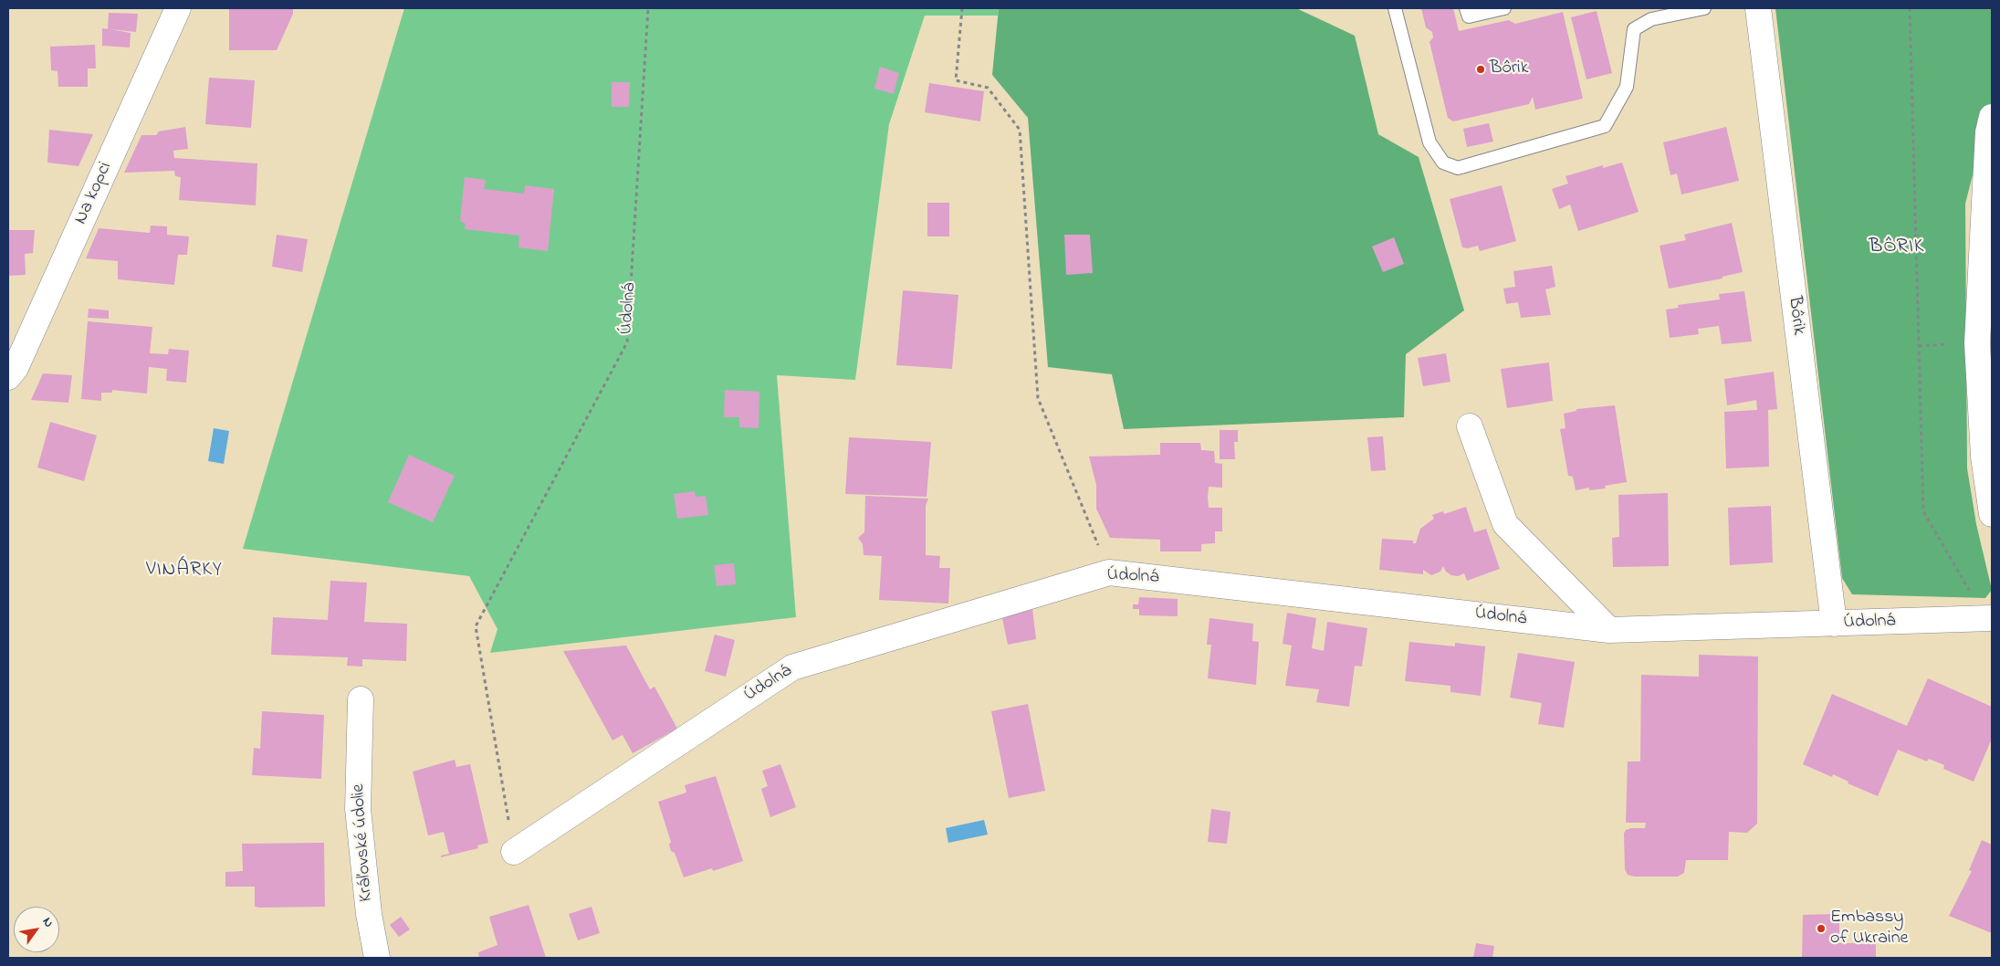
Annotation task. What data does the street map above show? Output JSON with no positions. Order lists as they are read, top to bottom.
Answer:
{
  "streets": {
    "street": [
      "Na kopci",
      "Údolná",
      "Bôrik",
      "Kráľovské údolie"
    ]
  },
  "crossings": [
    ["Údolná", "Bôrik"]
  ],
  "districts": ["BÔRIK", "VINÁRKY"],
  "places": ["Bôrik", "Embassy of Ukraine"],
  "north": "top right"
}
